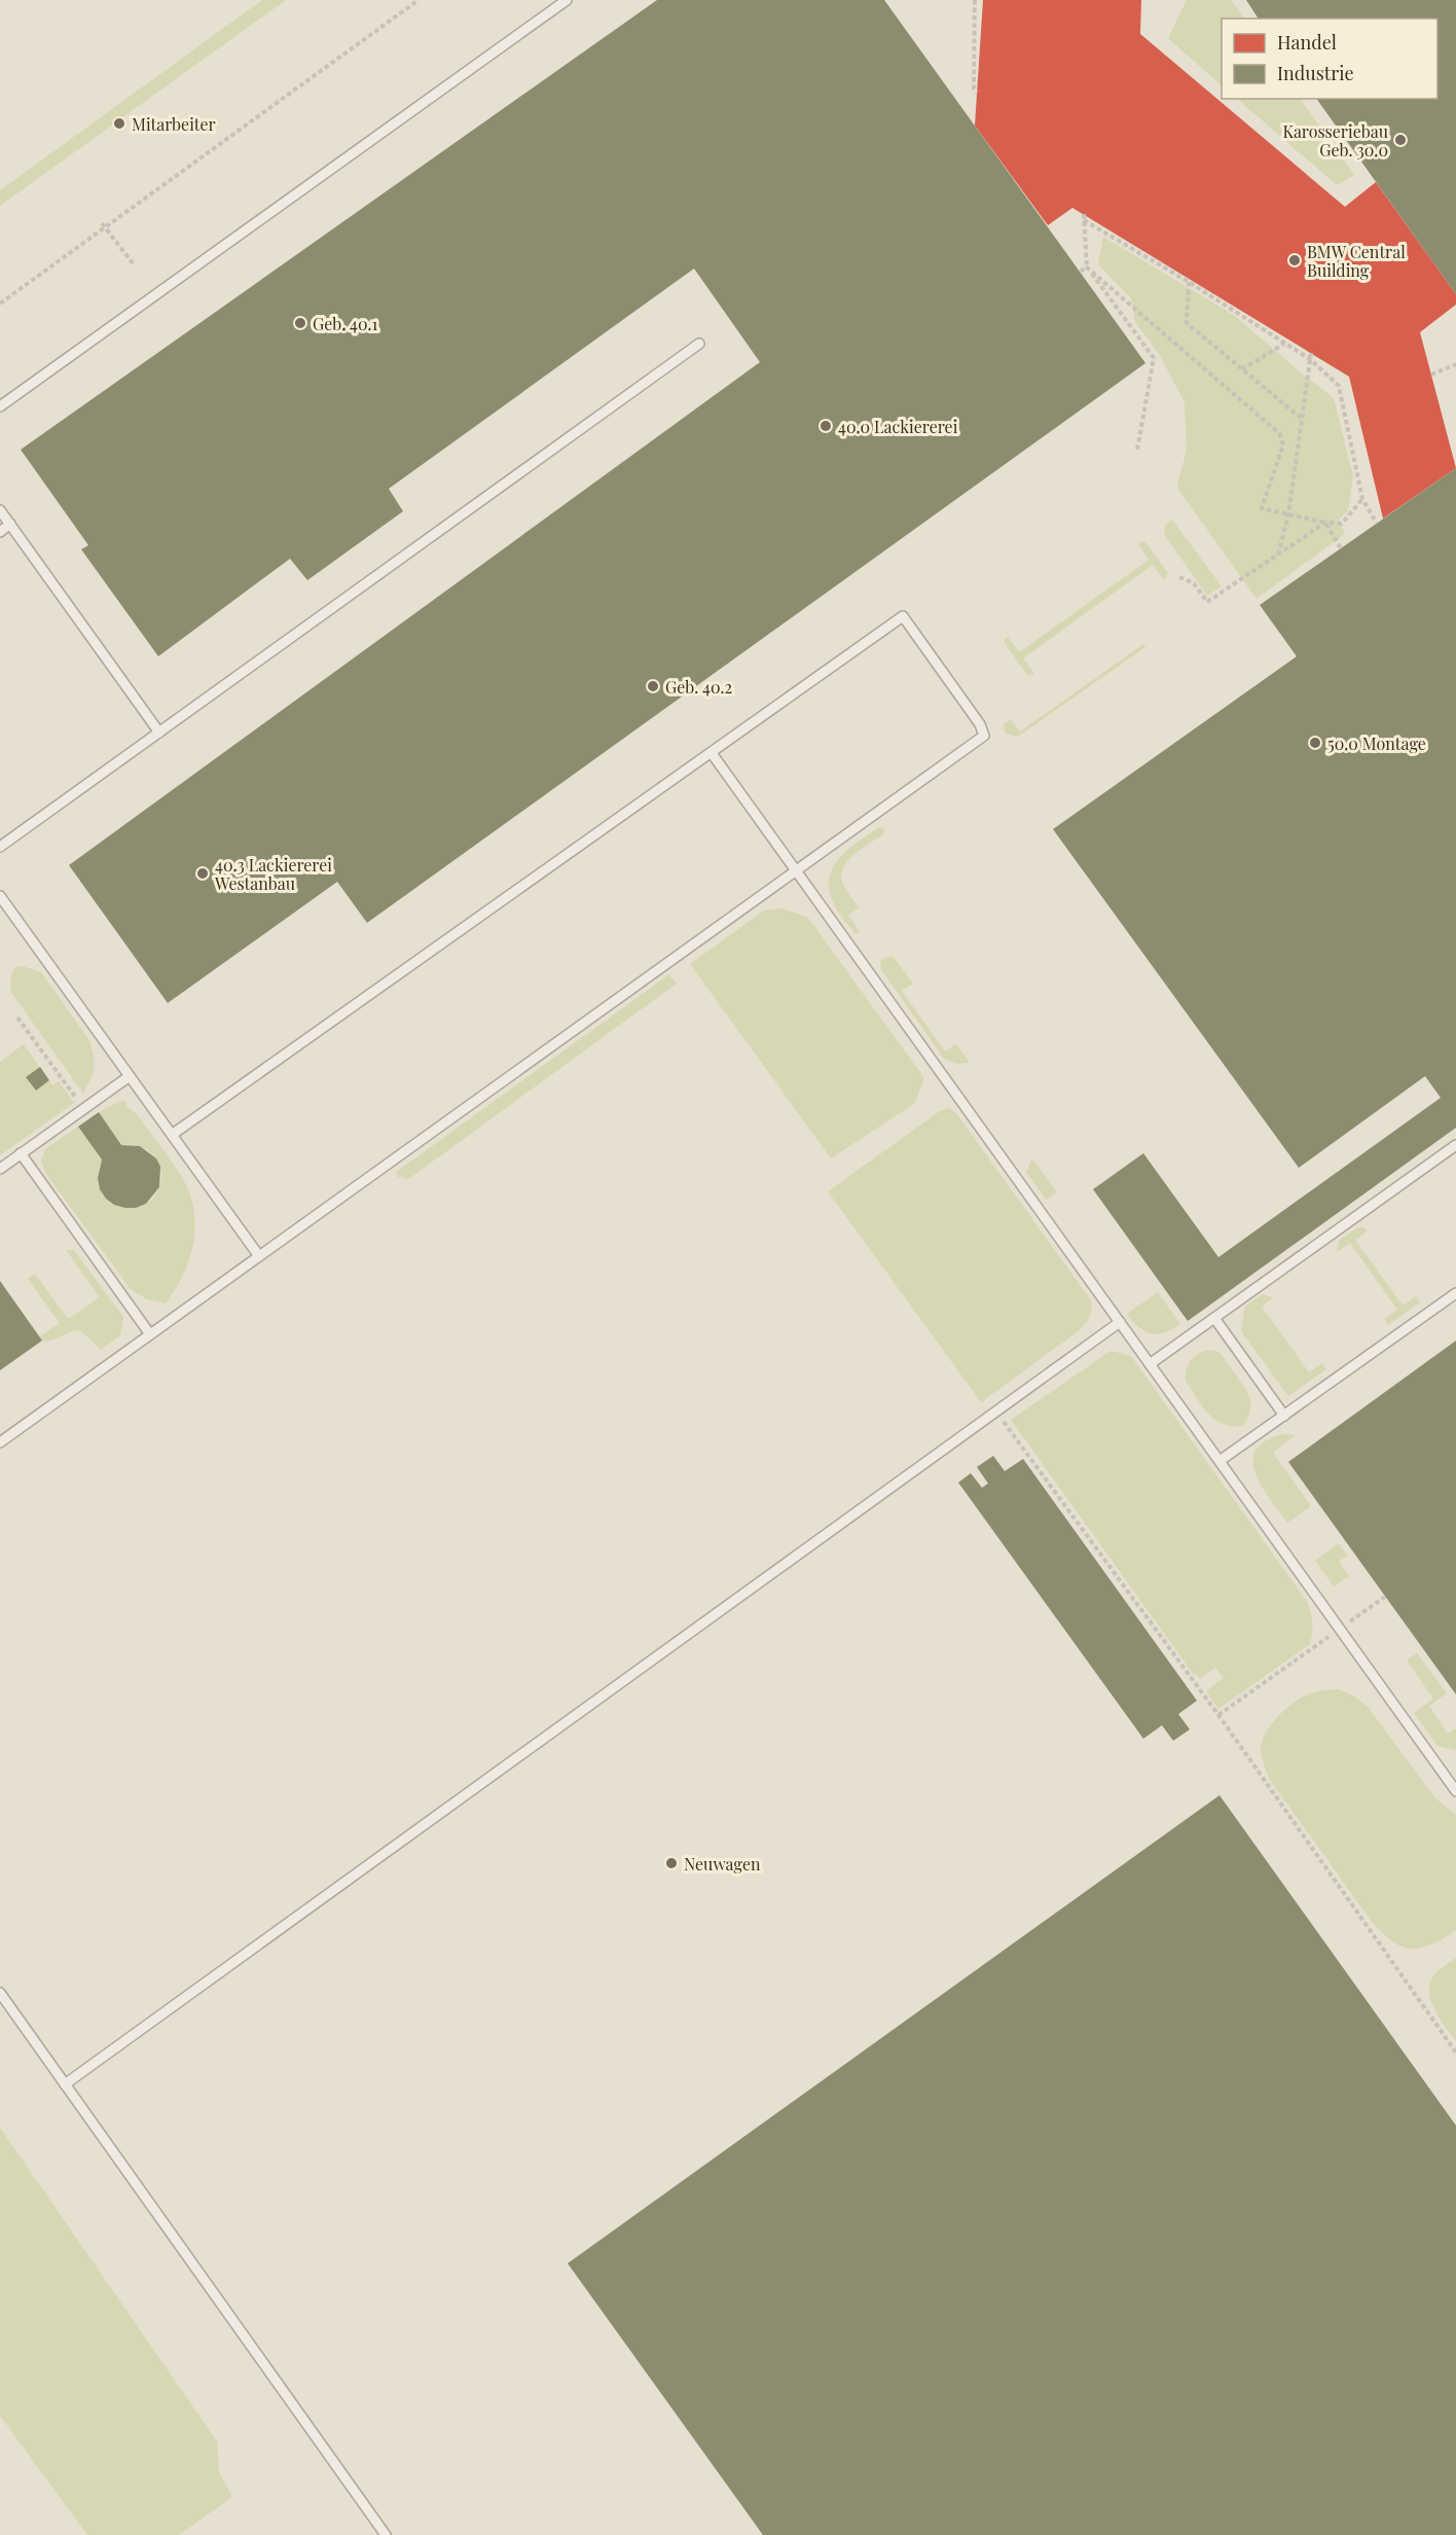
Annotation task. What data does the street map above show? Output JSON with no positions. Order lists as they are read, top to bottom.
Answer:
{
  "places": [
    "Mitarbeiter",
    "Karosseriebau Geb. 30.0",
    "BMW Central Building",
    "Geb. 40.1",
    "40.0 Lackiererei",
    "Geb. 40.2",
    "50.0 Montage",
    "40.3 Lackiererei Westanbau",
    "Neuwagen"
  ],
  "legend": ["Handel", "Industrie"]
}
